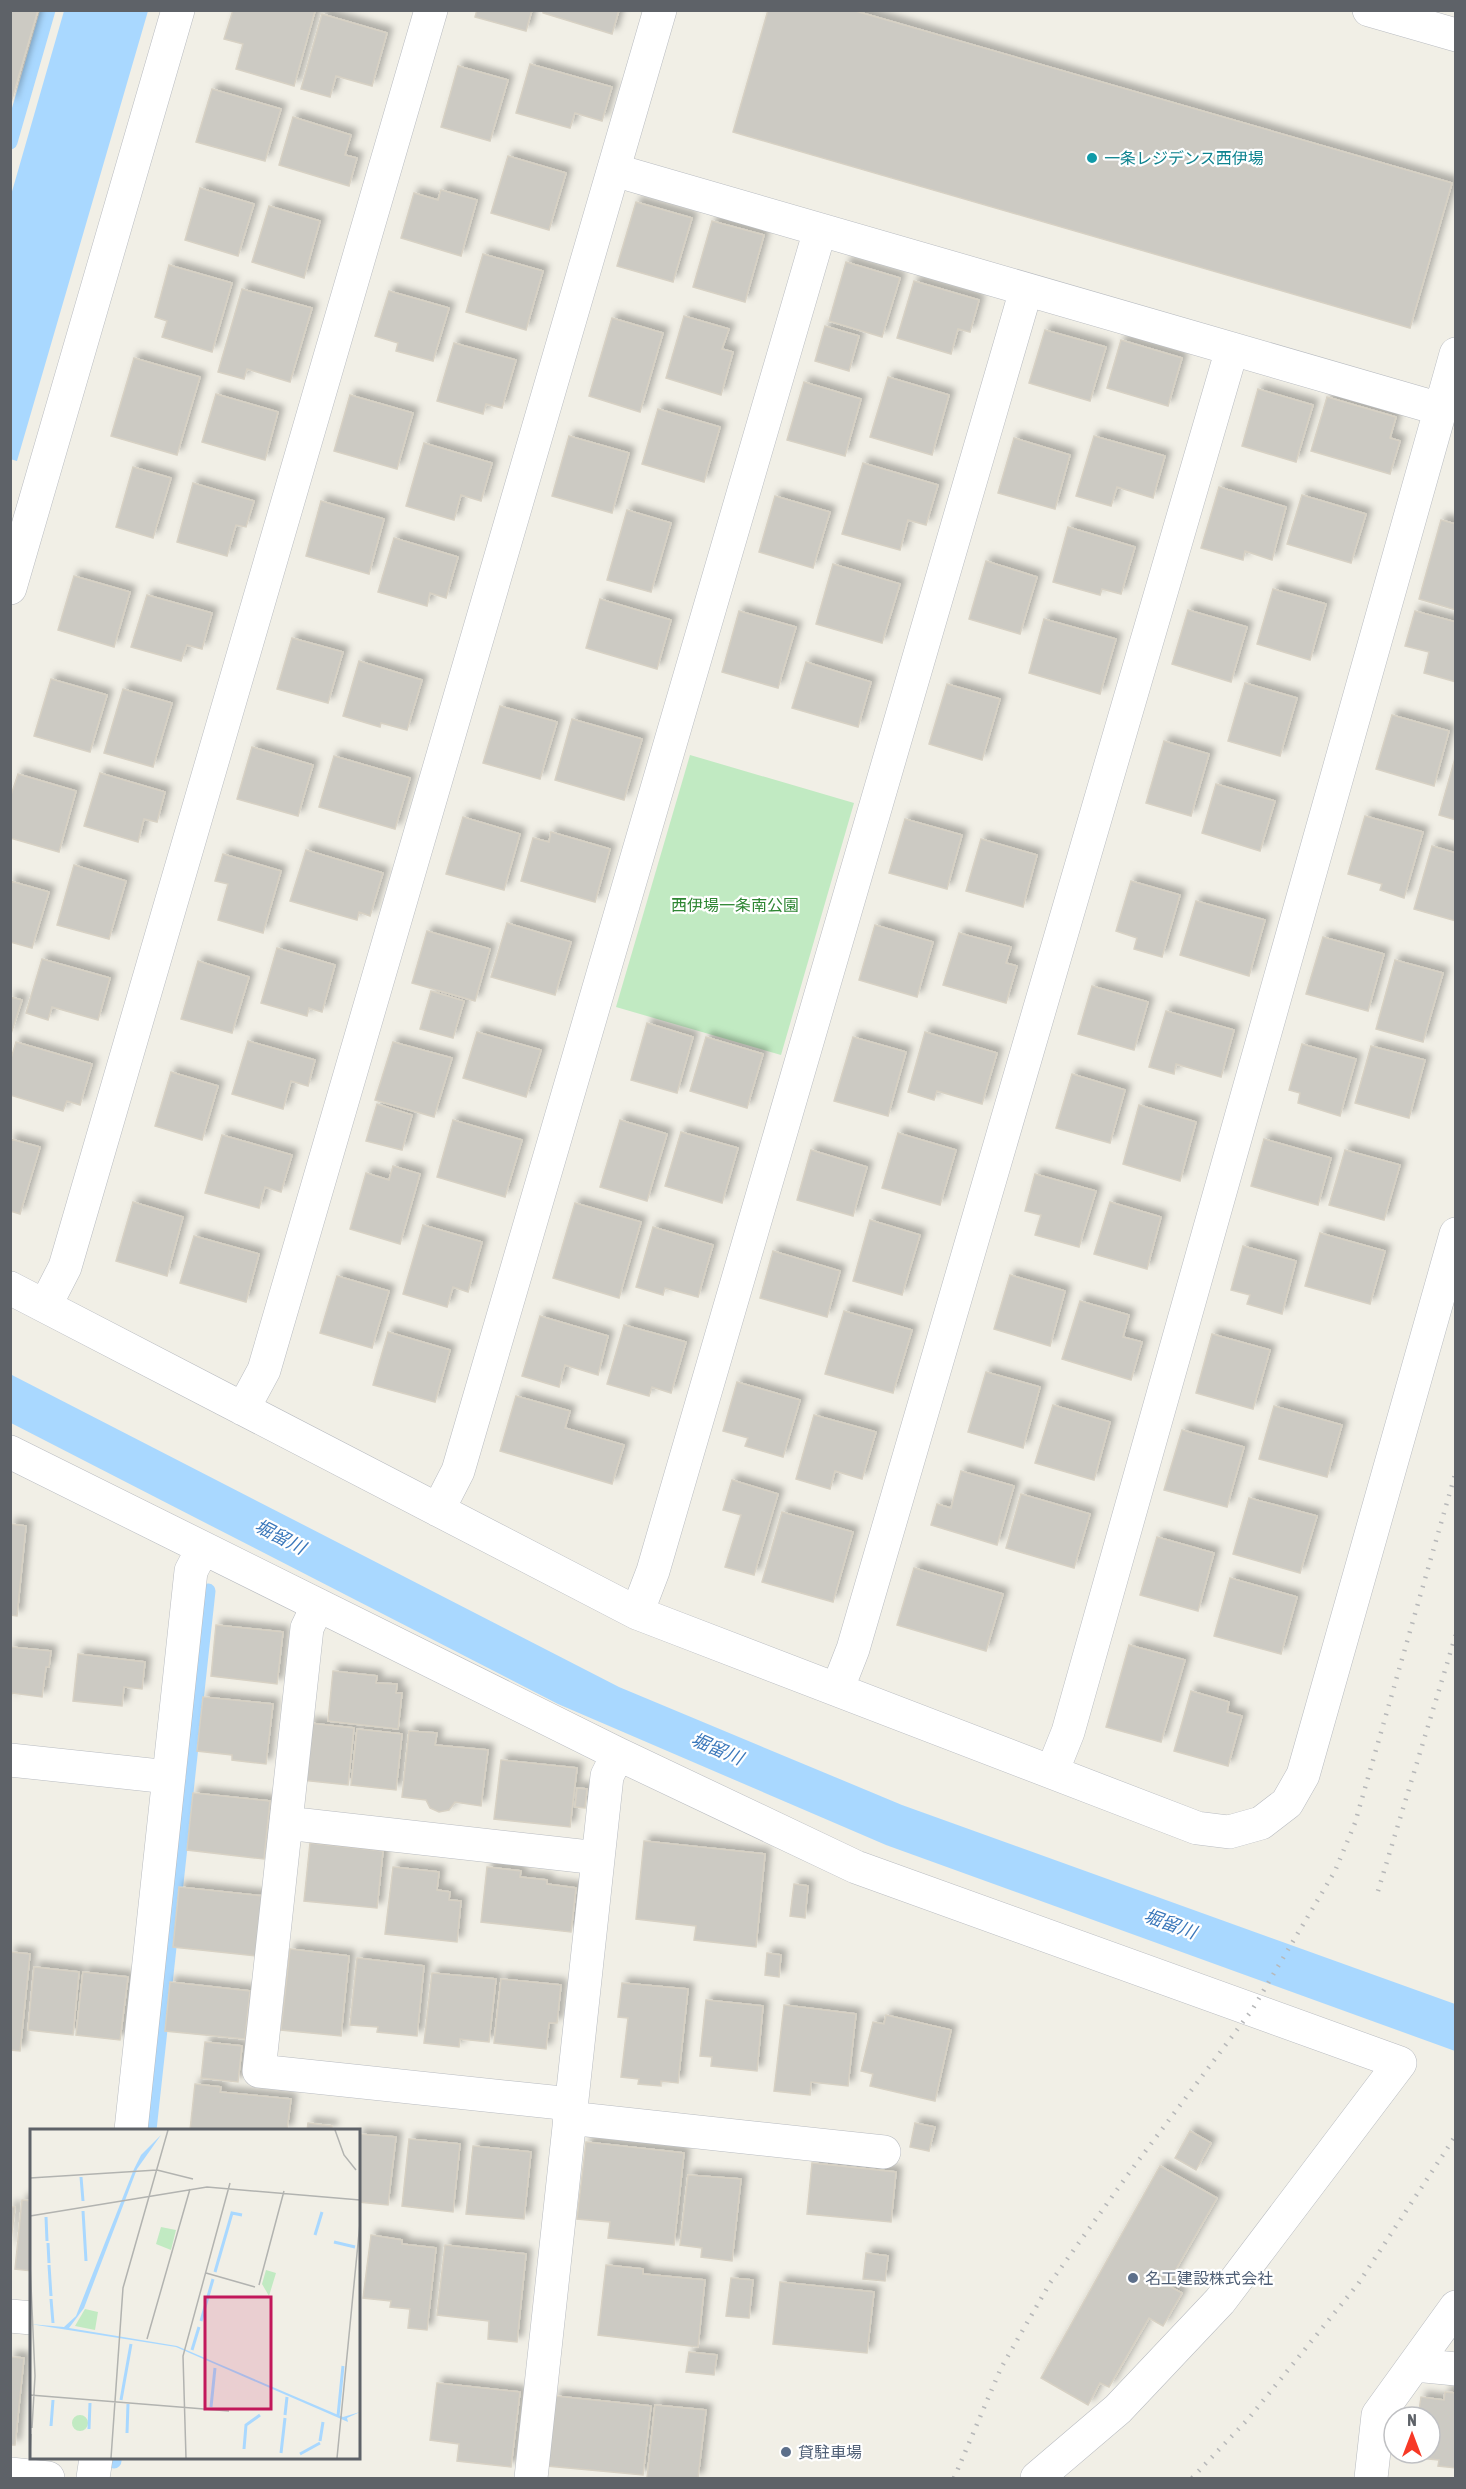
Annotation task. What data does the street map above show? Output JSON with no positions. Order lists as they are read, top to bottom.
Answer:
{
  "water": ["堀留川"],
  "parks": ["西伊場一条南公園"],
  "places": ["一条レジデンス西伊場", "名工建設株式会社", "貸駐車場"],
  "north": "top"
}
